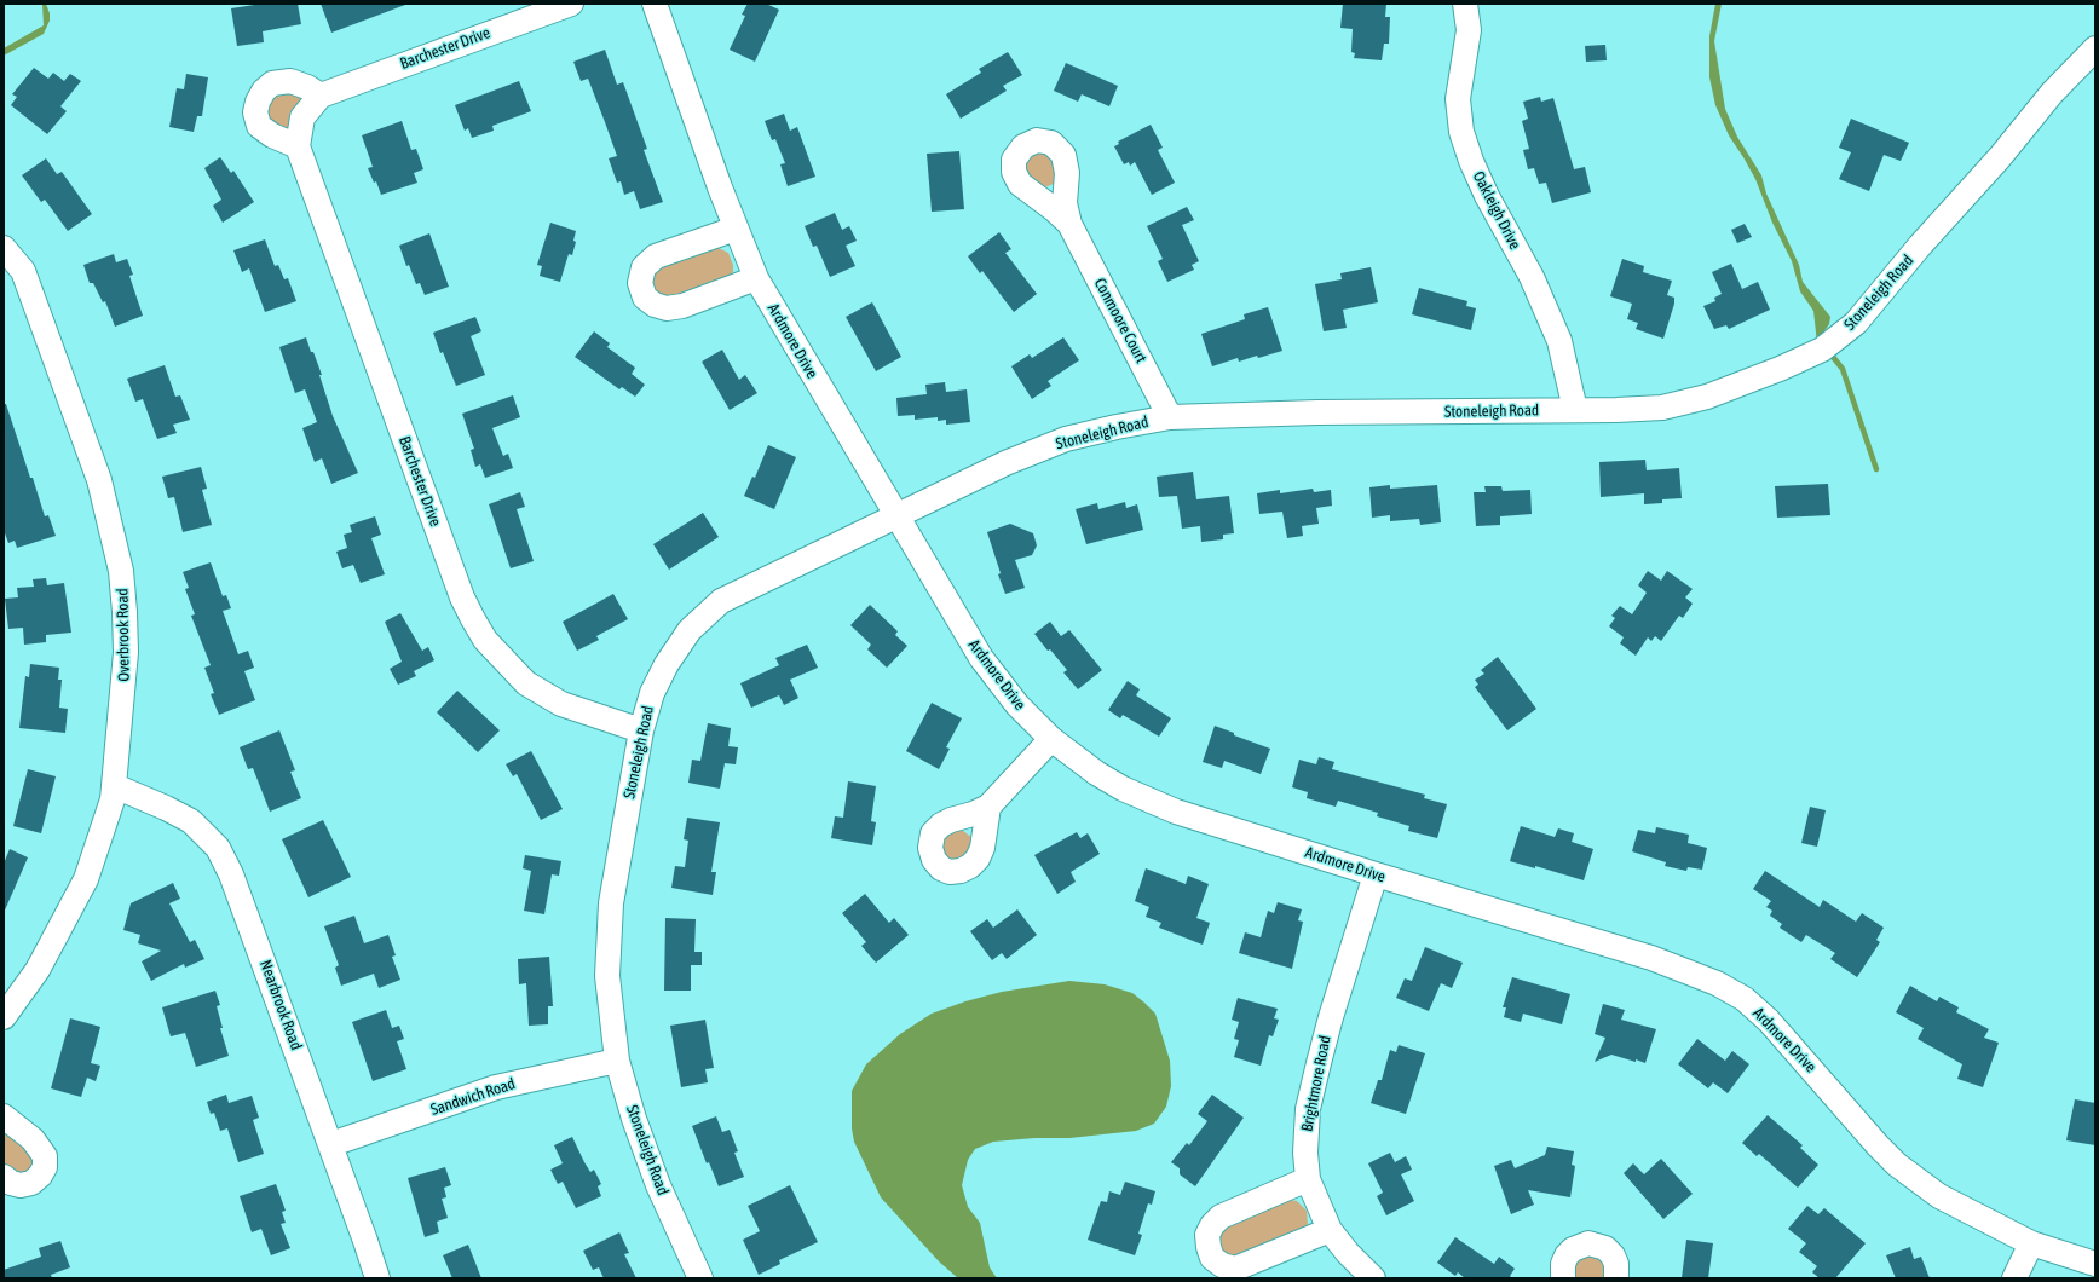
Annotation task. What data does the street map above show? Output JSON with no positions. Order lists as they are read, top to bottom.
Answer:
{
  "streets": {
    "street": [
      "Barchester Drive",
      "Oakleigh Drive",
      "Stoneleigh Road",
      "Conmoore Court",
      "Ardmore Drive",
      "Overbrook Road",
      "Nearbrook Road",
      "Brightmore Road",
      "Sandwich Road"
    ]
  },
  "crossings": [
    ["Barchester Drive", "Stoneleigh Road"],
    ["Oakleigh Drive", "Stoneleigh Road"],
    ["Stoneleigh Road", "Conmoore Court"],
    ["Stoneleigh Road", "Ardmore Drive"],
    ["Stoneleigh Road", "Sandwich Road"],
    ["Ardmore Drive", "Brightmore Road"],
    ["Overbrook Road", "Nearbrook Road"],
    ["Nearbrook Road", "Sandwich Road"]
  ]
}
